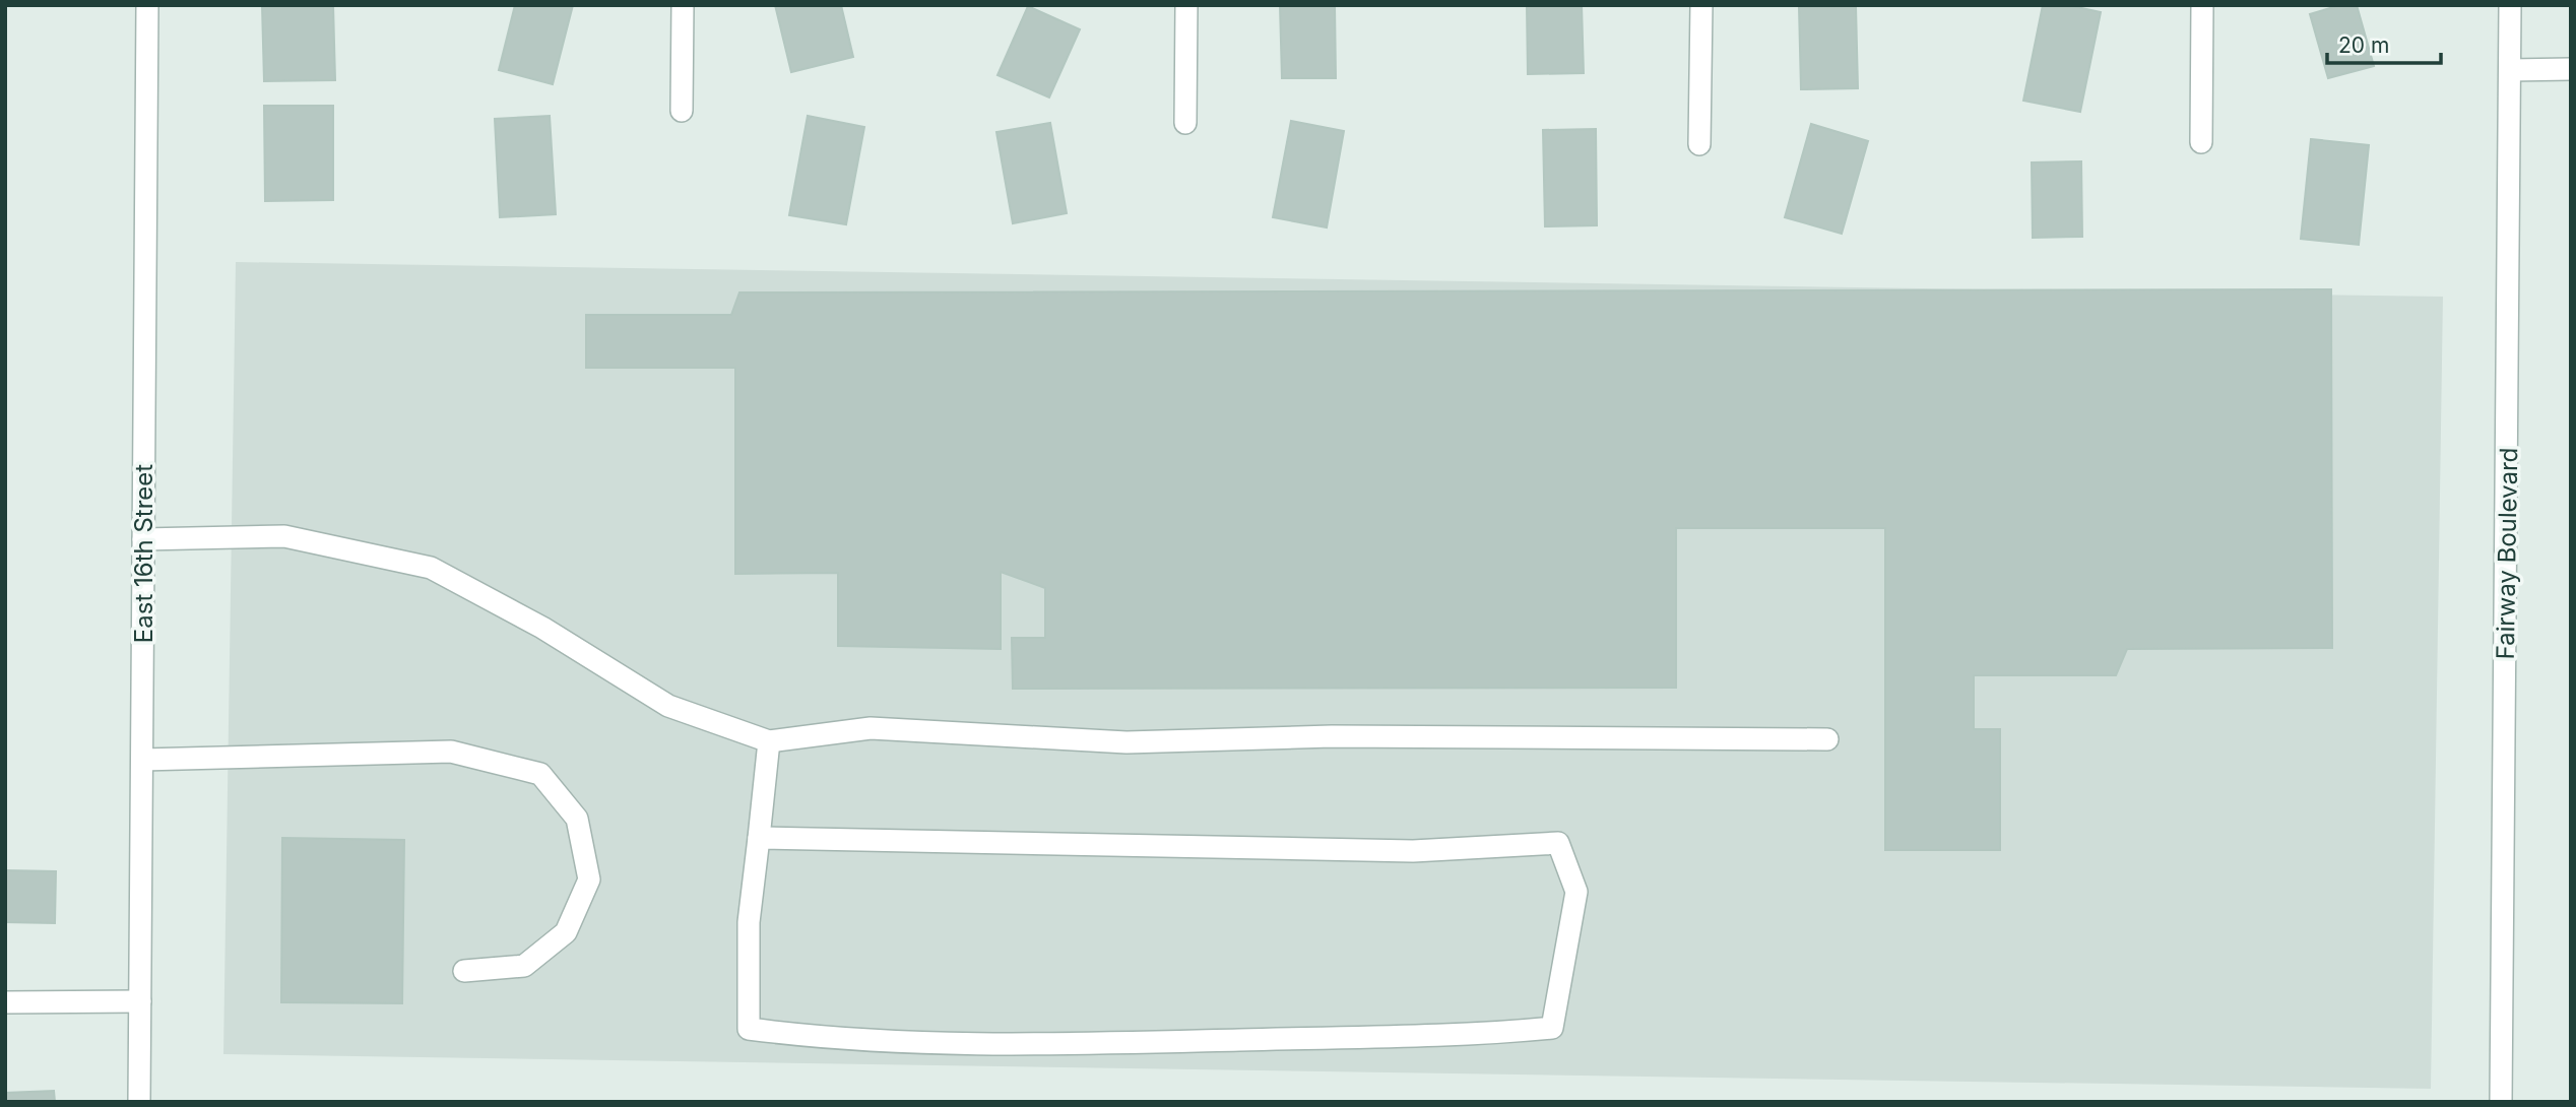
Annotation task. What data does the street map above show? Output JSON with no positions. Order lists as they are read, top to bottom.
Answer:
{
  "streets": {
    "street": ["East 16th Street", "Fairway Boulevard"]
  },
  "scale_bar": "20 m"
}
